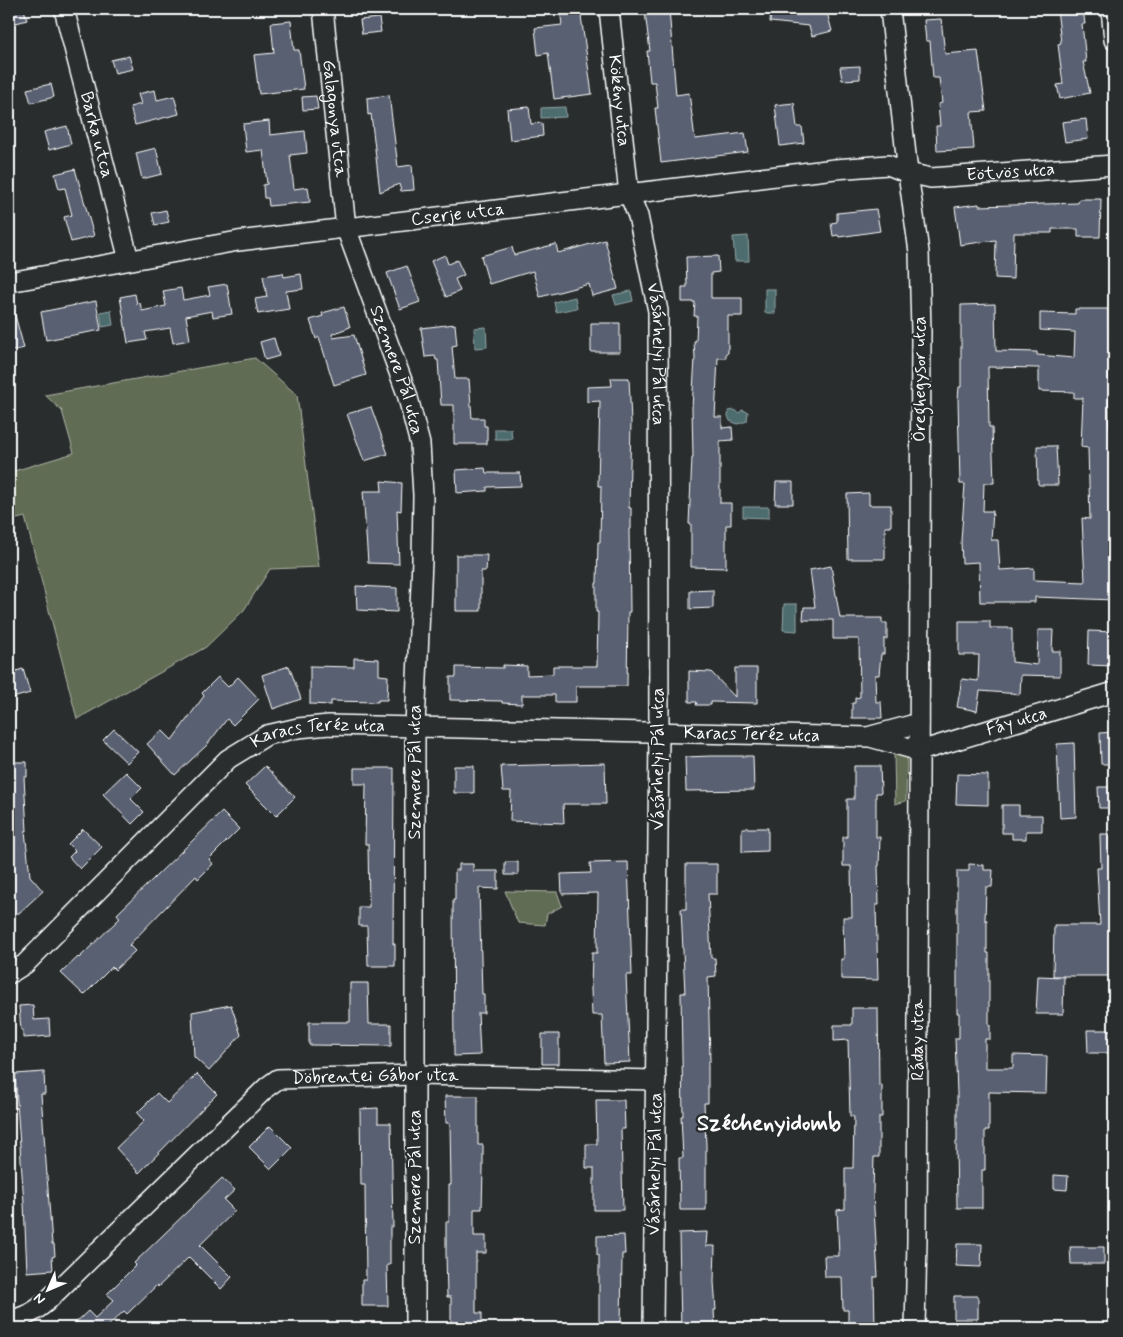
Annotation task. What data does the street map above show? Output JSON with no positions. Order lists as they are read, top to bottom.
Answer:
{
  "streets": {
    "street": [
      "Kökény utca",
      "Galagonya utca",
      "Barka utca",
      "Eötvös utca",
      "Cserje utca",
      "Vásárhelyi Pál utca",
      "Szemere Pál utca",
      "Öreghegysor utca",
      "Fáy utca",
      "Karacs Teréz utca",
      "Ráday utca",
      "Döbrentei Gábor utca"
    ]
  },
  "crossings": [
    ["Kökény utca", "Cserje utca"],
    ["Kökény utca", "Vásárhelyi Pál utca"],
    ["Galagonya utca", "Cserje utca"],
    ["Galagonya utca", "Szemere Pál utca"],
    ["Barka utca", "Cserje utca"],
    ["Eötvös utca", "Cserje utca"],
    ["Eötvös utca", "Öreghegysor utca"],
    ["Cserje utca", "Vásárhelyi Pál utca"],
    ["Cserje utca", "Szemere Pál utca"],
    ["Cserje utca", "Öreghegysor utca"],
    ["Vásárhelyi Pál utca", "Karacs Teréz utca"],
    ["Vásárhelyi Pál utca", "Döbrentei Gábor utca"],
    ["Szemere Pál utca", "Karacs Teréz utca"],
    ["Szemere Pál utca", "Döbrentei Gábor utca"],
    ["Öreghegysor utca", "Fáy utca"],
    ["Öreghegysor utca", "Karacs Teréz utca"],
    ["Öreghegysor utca", "Ráday utca"],
    ["Fáy utca", "Karacs Teréz utca"],
    ["Fáy utca", "Ráday utca"],
    ["Karacs Teréz utca", "Ráday utca"]
  ],
  "districts": ["Széchenyidomb"],
  "north": "bottom left"
}
